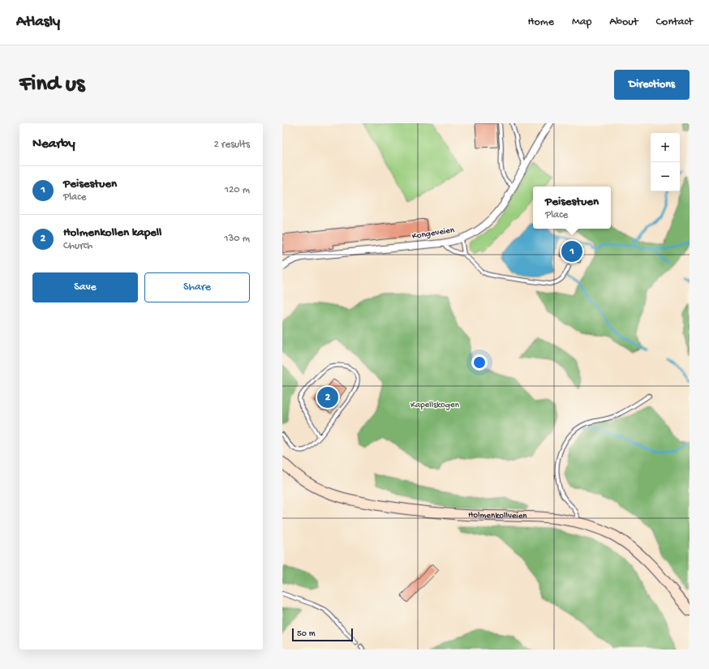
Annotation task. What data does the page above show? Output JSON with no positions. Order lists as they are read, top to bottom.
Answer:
{
  "streets": {
    "main road": ["Holmenkollveien"],
    "street": ["Kongeveien"]
  },
  "parks": ["Kapellskogen"],
  "scale_bar": "50 m",
  "page": {
    "header": "Atlasly",
    "nav": [
      "Home",
      "Map",
      "About",
      "Contact"
    ],
    "buttons": [
      "Directions",
      ["Save", "Share"]
    ],
    "title": "Find us",
    "heading": ["Nearby", "2 results"],
    "map_buttons": ["+", "−"],
    "list": [
      {
        "mark": "1",
        "name": "Peisestuen",
        "note": "Place",
        "value": "120 m"
      },
      {
        "mark": "2",
        "name": "Holmenkollen kapell",
        "note": "Church",
        "value": "130 m"
      }
    ],
    "popup": ["Peisestuen", "Place"],
    "pins": ["1", "2"],
    "scale": "50 m"
  }
}
